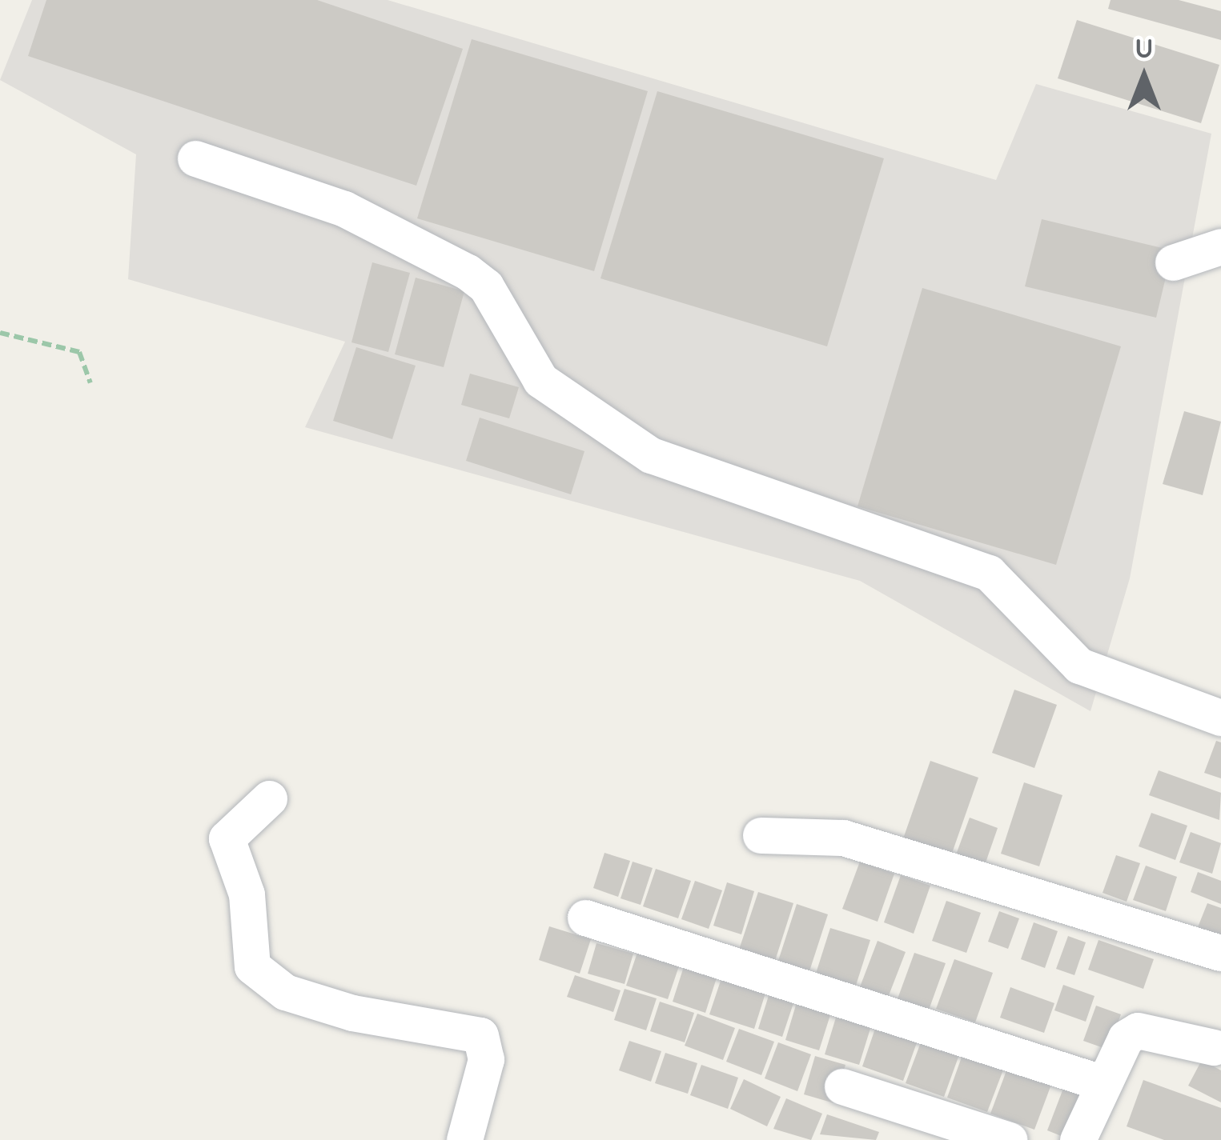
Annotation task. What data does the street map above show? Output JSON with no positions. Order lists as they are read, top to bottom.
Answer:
{
  "north": "top"
}
